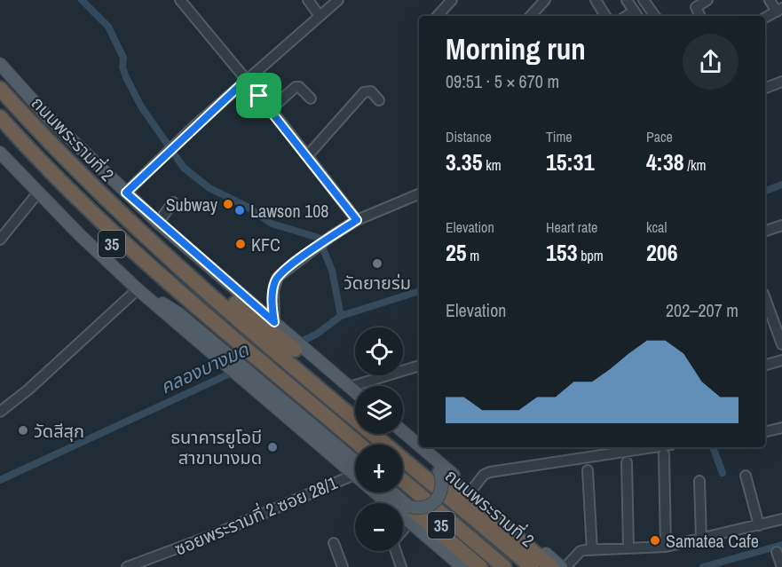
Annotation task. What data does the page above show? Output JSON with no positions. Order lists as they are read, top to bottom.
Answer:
{
  "streets": {
    "highway": ["ถนนพระรามที่ 2", "35"],
    "street": ["ซอยพระรามที่ 2 ซอย 28/1"]
  },
  "water": ["คลองบางมด"],
  "places": [
    "Subway",
    "Lawson 108",
    "KFC",
    "วัดยายร่ม",
    "วัดสีสุก",
    "ธนาคารยูโอบี สาขาบางมด",
    "Samatea Cafe"
  ],
  "page": {
    "heading": ["Morning run", "09:51 · 5 × 670 m"],
    "stats": [
      ["Distance", "3.35 km"],
      ["Time", "15:31"],
      ["Pace", "4:38 /km"],
      ["Elevation", "25 m"],
      ["Heart rate", "153 bpm"],
      ["kcal", "206"]
    ],
    "chart": ["Elevation", "202–207 m"],
    "map_buttons": ["+", "−"]
  }
}
